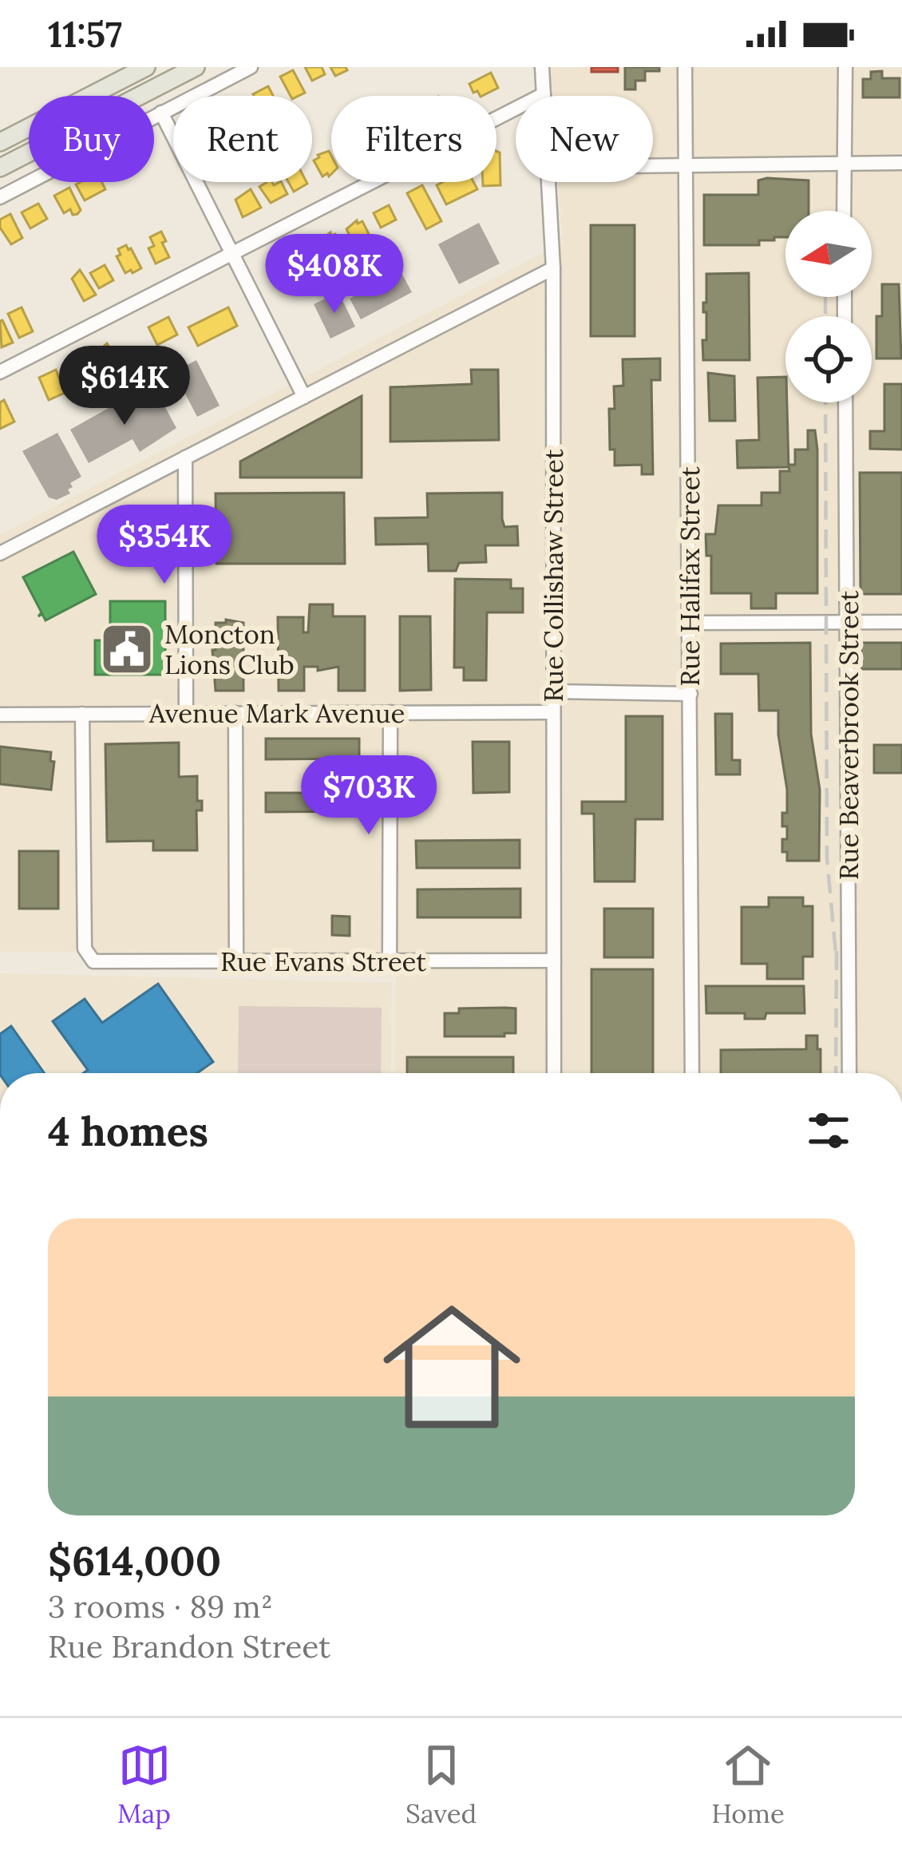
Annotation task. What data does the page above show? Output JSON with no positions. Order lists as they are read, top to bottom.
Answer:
{
  "streets": {
    "street": [
      "Rue Collishaw Street",
      "Rue Halifax Street",
      "Avenue Mark Avenue",
      "Rue Beaverbrook Street",
      "Rue Evans Street"
    ]
  },
  "crossings": [
    ["Rue Collishaw Street", "Avenue Mark Avenue"],
    ["Rue Collishaw Street", "Rue Evans Street"],
    ["Avenue Mark Avenue", "Rue Evans Street"]
  ],
  "places": {
    "public building": ["Moncton Lions Club"]
  },
  "north": "left",
  "page": {
    "status": "11:57",
    "chip": [
      "Buy",
      "Rent",
      "Filters",
      "New"
    ],
    "price": [
      "$408K",
      "$614K",
      "$354K",
      "$703K"
    ],
    "heading": "4 homes",
    "list": [
      {
        "name": "$614,000",
        "note": "3 rooms · 89 m² · Rue Brandon Street"
      }
    ],
    "tabs": ["Map", "Saved", "Home"]
  }
}
